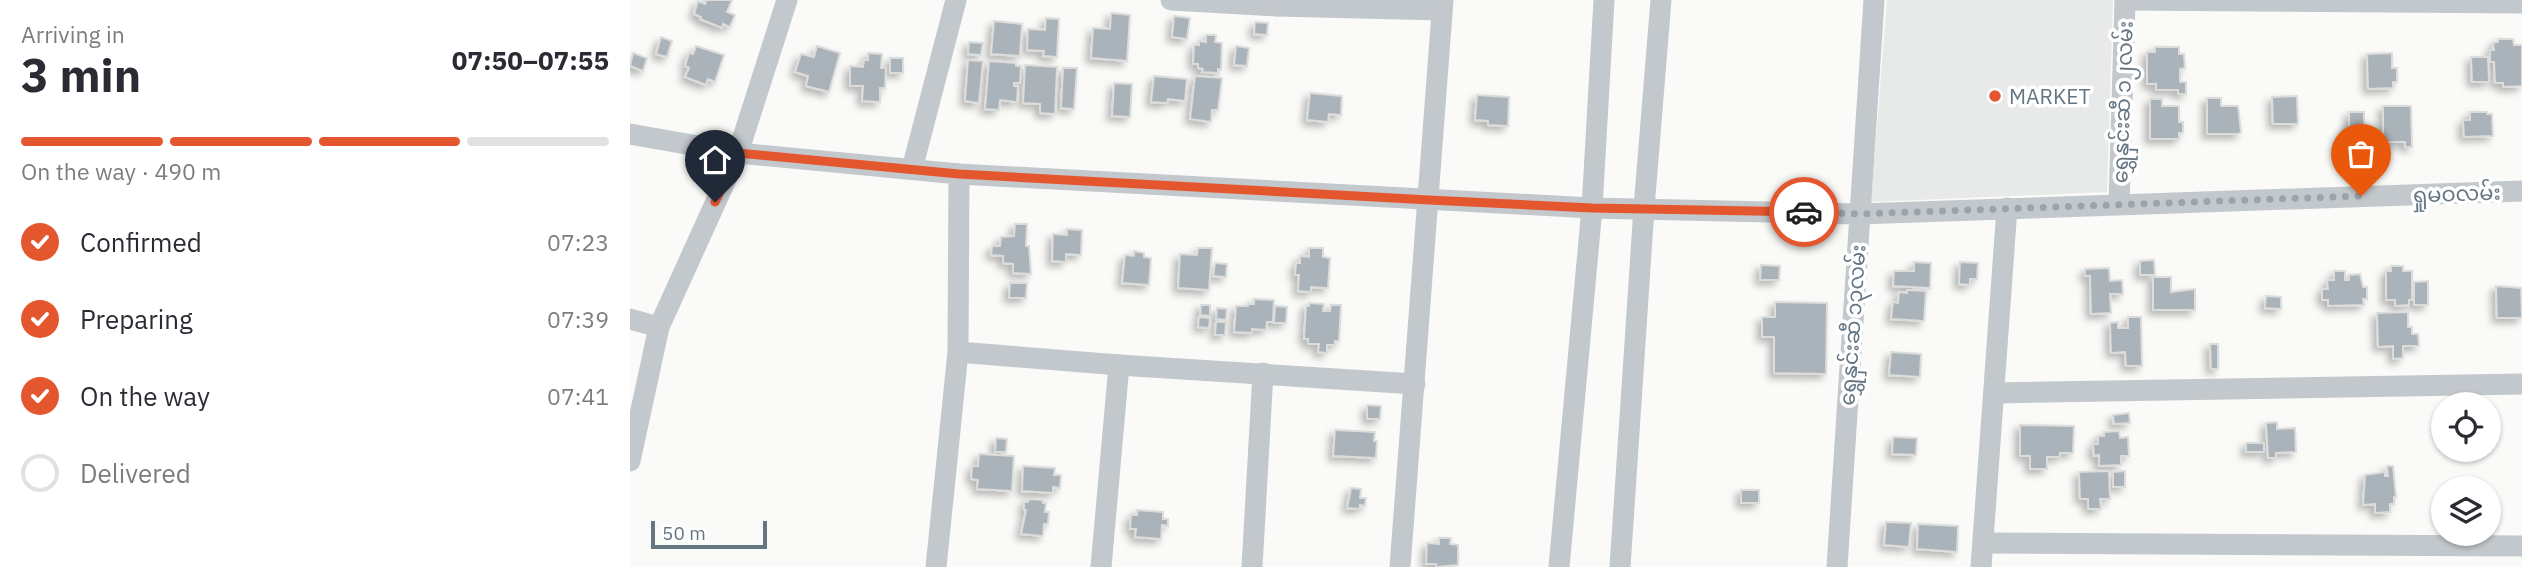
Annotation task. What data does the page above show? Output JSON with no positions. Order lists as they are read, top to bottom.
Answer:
{
  "streets": {
    "street": ["ရွှေနှင်းဆီ ၁၂လမ်း", "ရှုမဝလမ်း", "ရွှေနှင်းဆီ ၁၃လမ်း"]
  },
  "crossings": [
    ["ရွှေနှင်းဆီ ၁၂လမ်း", "ရှုမဝလမ်း"],
    ["ရှုမဝလမ်း", "ရွှေနှင်းဆီ ၁၃လမ်း"]
  ],
  "places": ["MARKET"],
  "scale_bar": "50 m",
  "page": {
    "heading": ["3 min", "Arriving in", "07:50–07:55"],
    "bar": "On the way · 490 m",
    "list": [
      ["Confirmed", "07:23"],
      ["Preparing", "07:39"],
      ["On the way", "07:41"],
      "Delivered"
    ],
    "scale": "50 m"
  }
}
